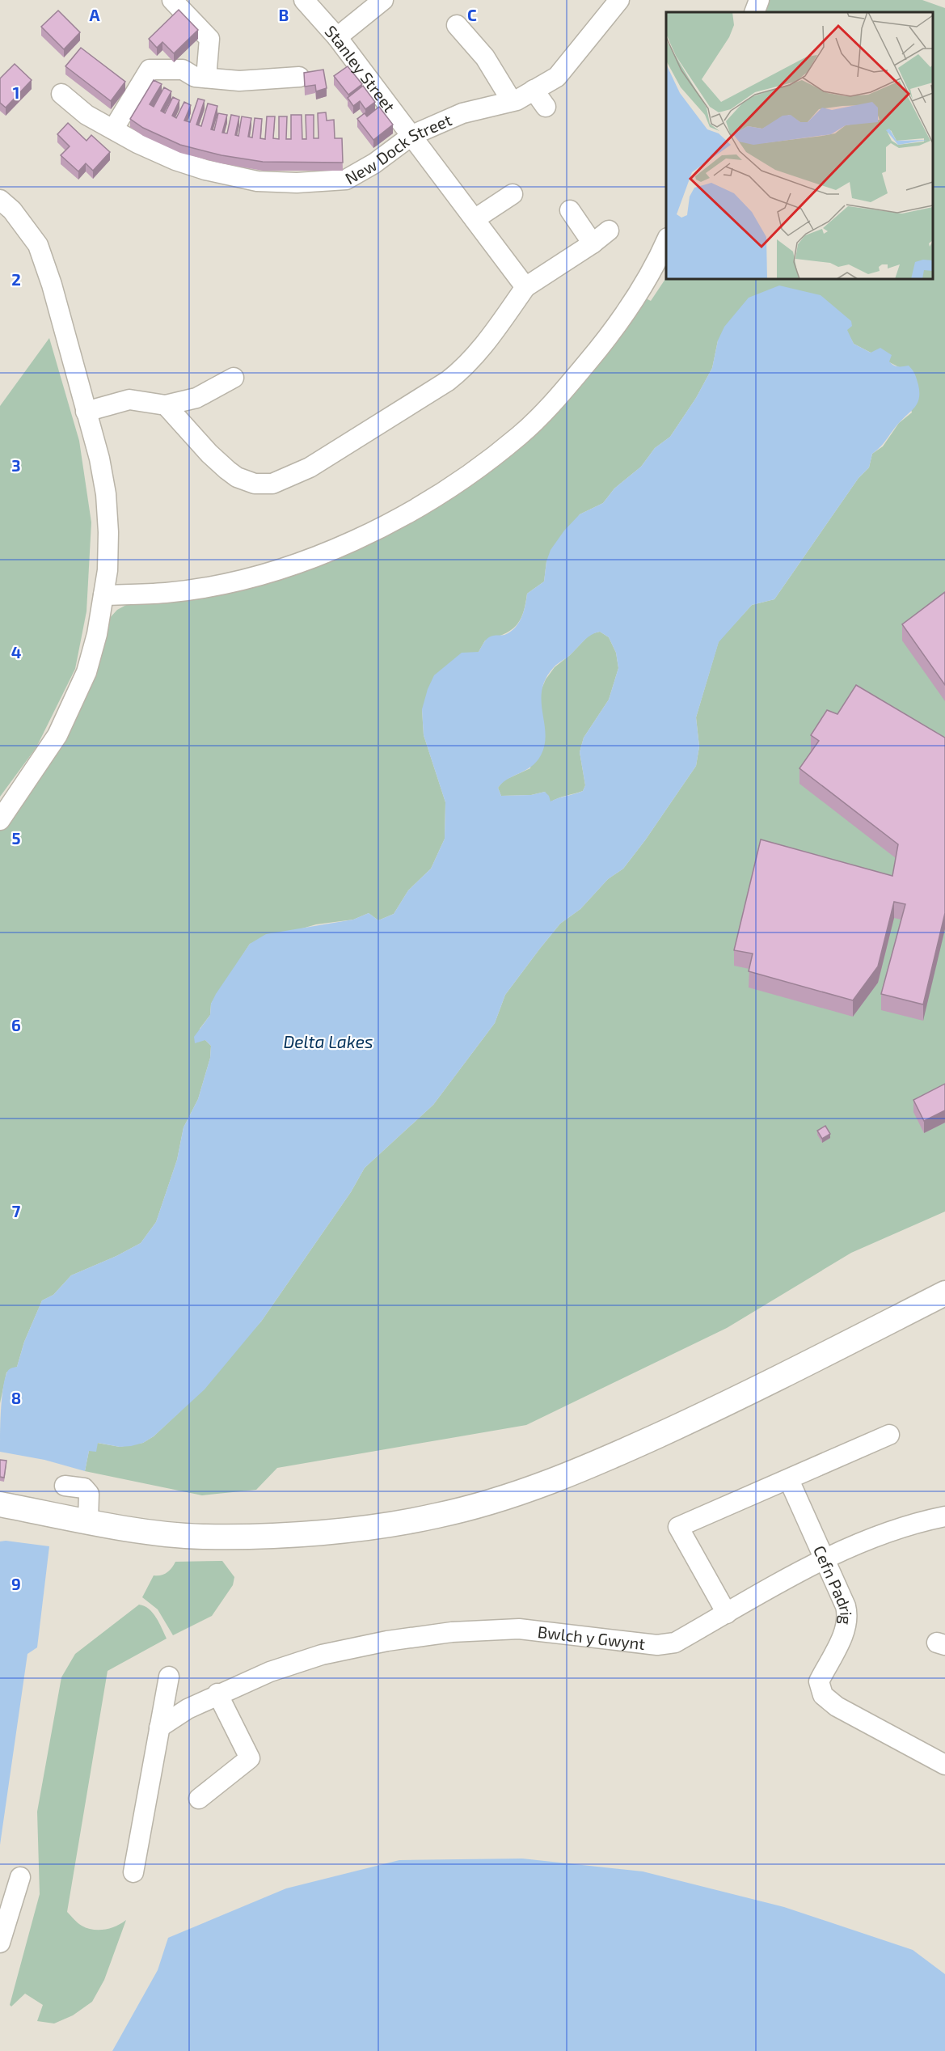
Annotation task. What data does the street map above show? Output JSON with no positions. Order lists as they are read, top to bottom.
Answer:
{
  "streets": {
    "street": [
      "Stanley Street",
      "New Dock Street",
      "Cefn Padrig",
      "Bwlch y Gwynt"
    ]
  },
  "crossings": [
    ["Stanley Street", "New Dock Street"],
    ["Cefn Padrig", "Bwlch y Gwynt"]
  ],
  "water": ["Delta Lakes"],
  "grid": {
    "columns": ["A", "B", "C"],
    "rows": [
      "1",
      "2",
      "3",
      "4",
      "5",
      "6",
      "7",
      "8",
      "9"
    ]
  }
}
